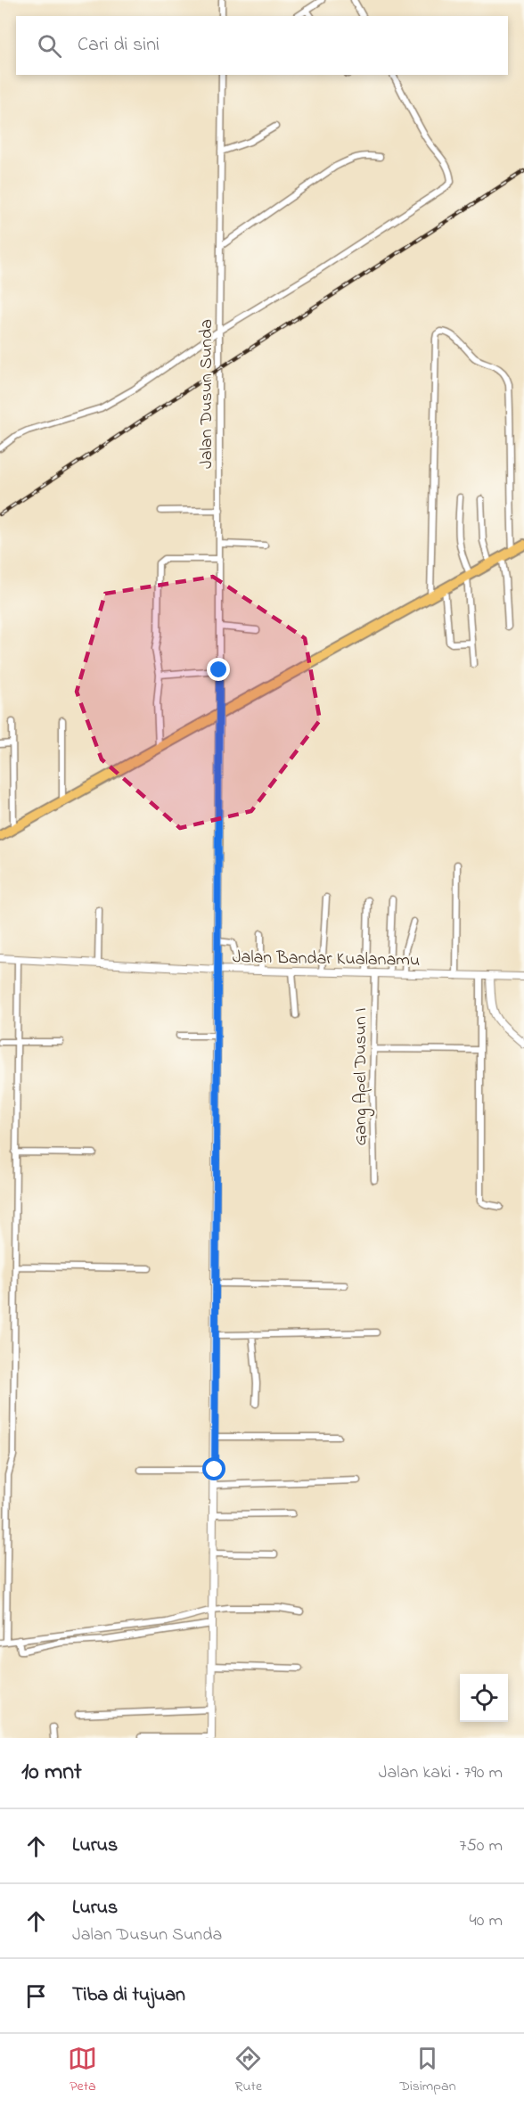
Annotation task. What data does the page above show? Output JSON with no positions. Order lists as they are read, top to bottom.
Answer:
{
  "streets": {
    "street": ["Jalan Dusun Sunda", "Jalan Bandar Kualanamu", "Gang Apel Dusun I"]
  },
  "crossings": [
    ["Jalan Bandar Kualanamu", "Gang Apel Dusun I"]
  ],
  "page": {
    "search": "Cari di sini",
    "heading": ["10 mnt", "Jalan kaki · 790 m"],
    "list": [
      ["Lurus", "750 m"],
      ["Lurus", "Jalan Dusun Sunda", "40 m"],
      "Tiba di tujuan"
    ],
    "nav": ["Peta", "Rute", "Disimpan"]
  }
}
